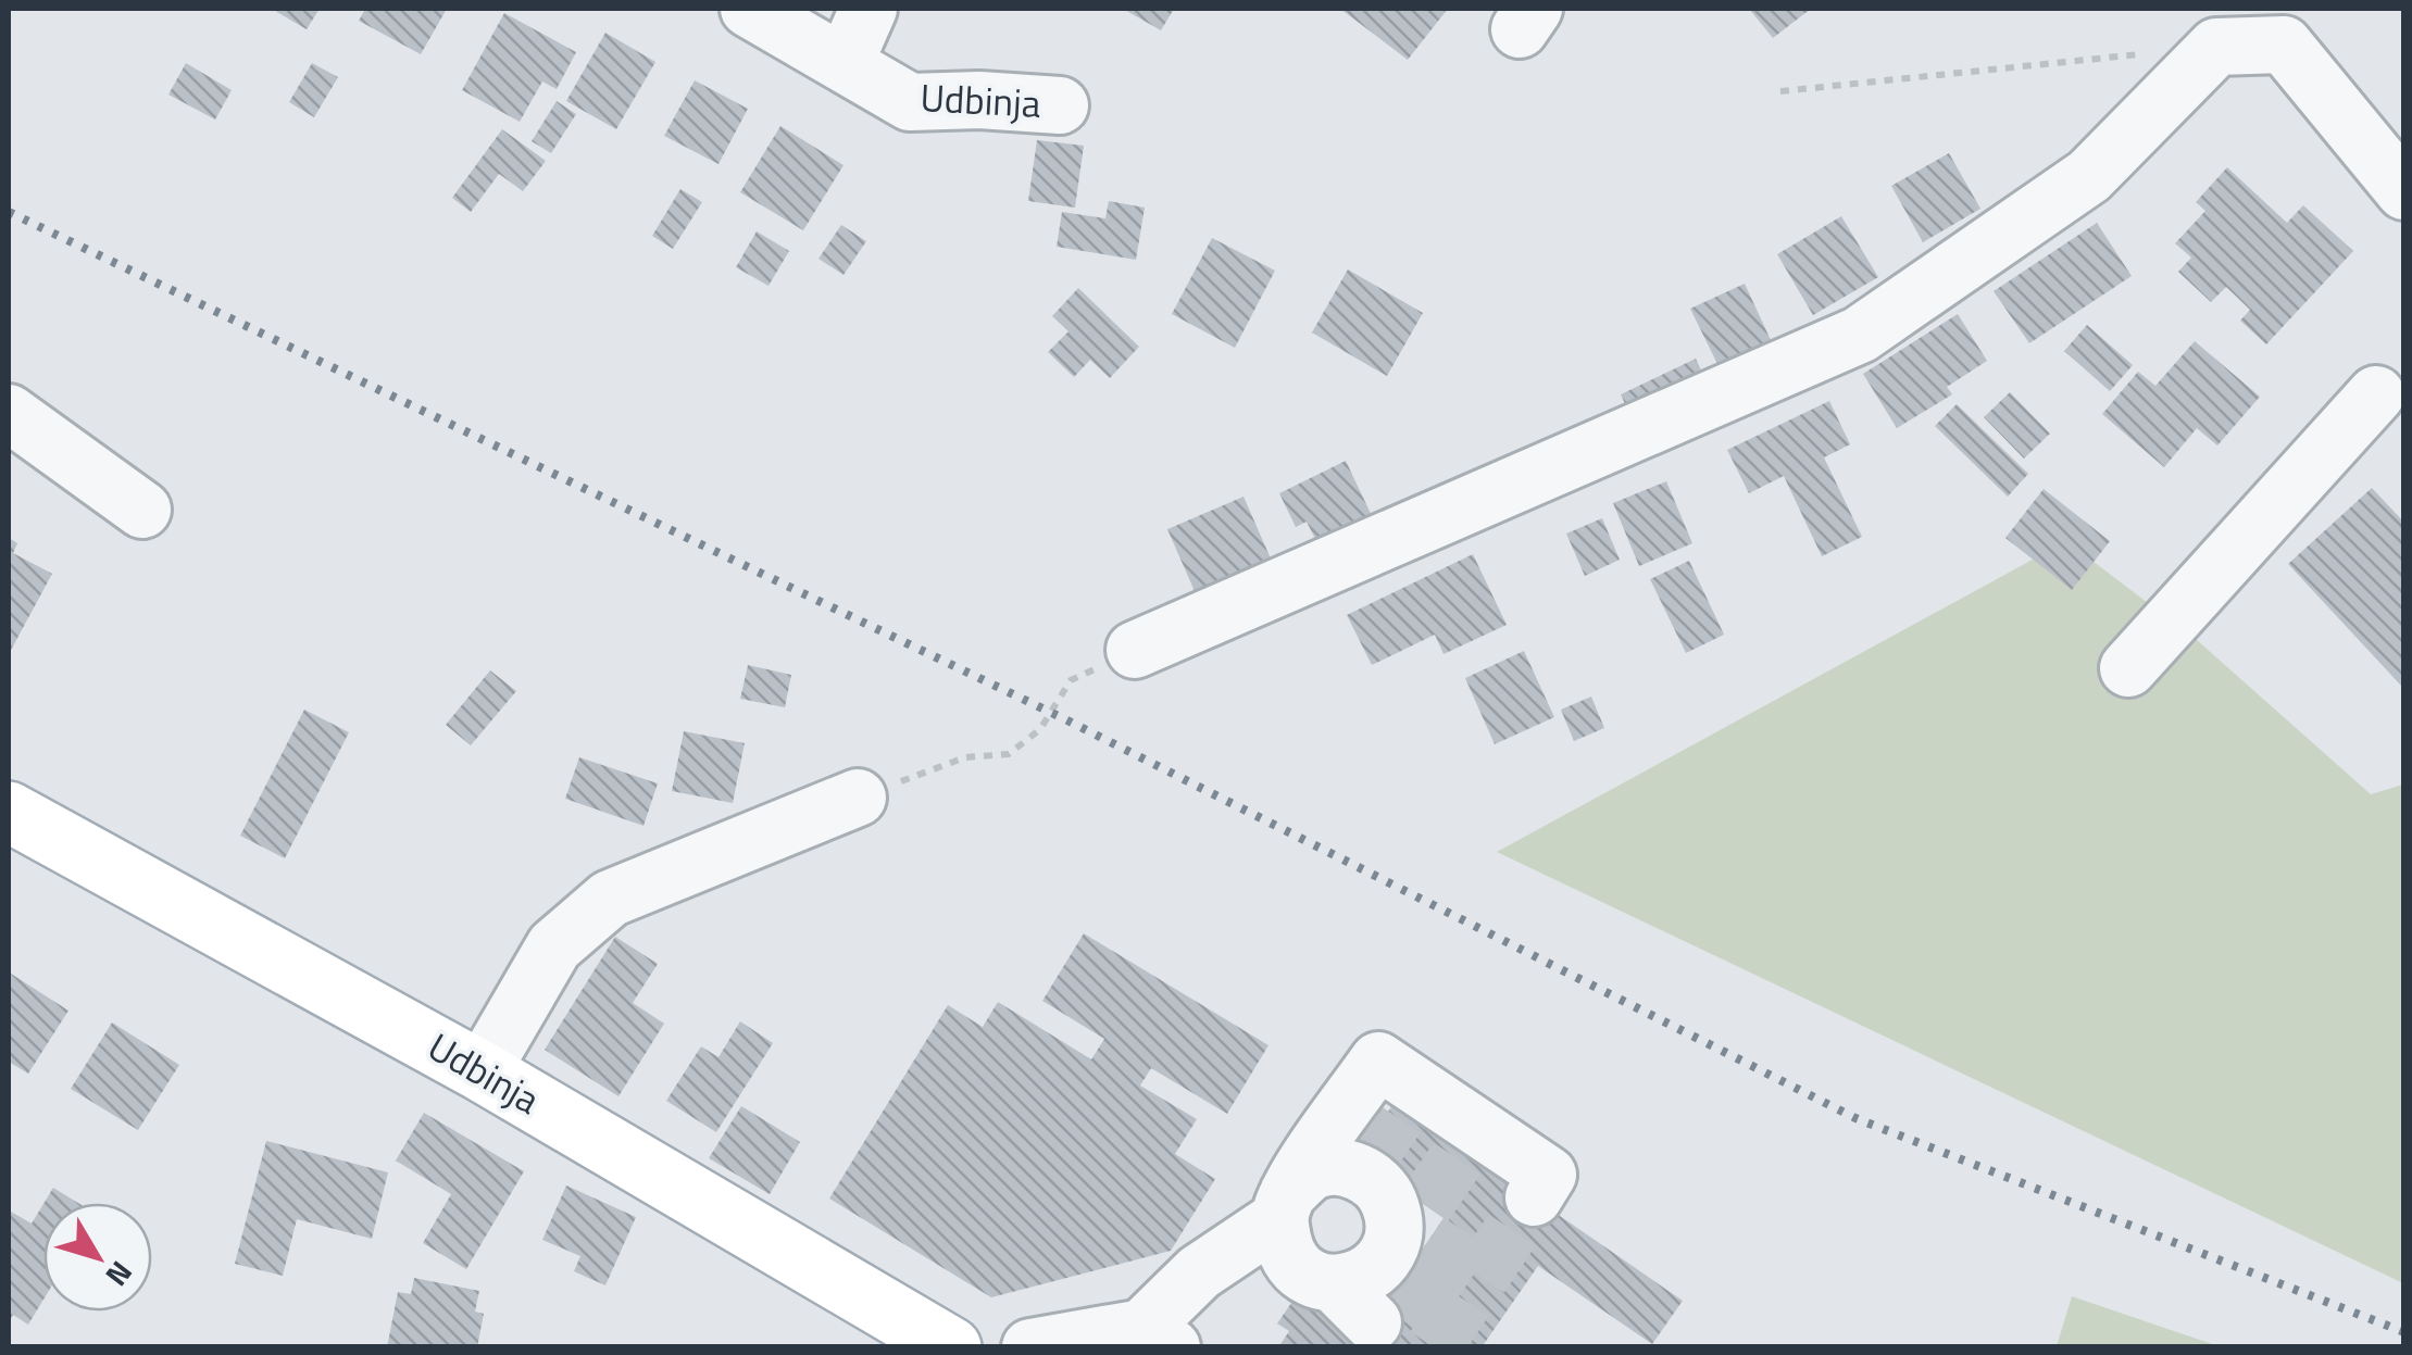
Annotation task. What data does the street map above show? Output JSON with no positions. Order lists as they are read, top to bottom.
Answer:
{
  "streets": {
    "main road": ["Udbinja"]
  },
  "north": "bottom right"
}
